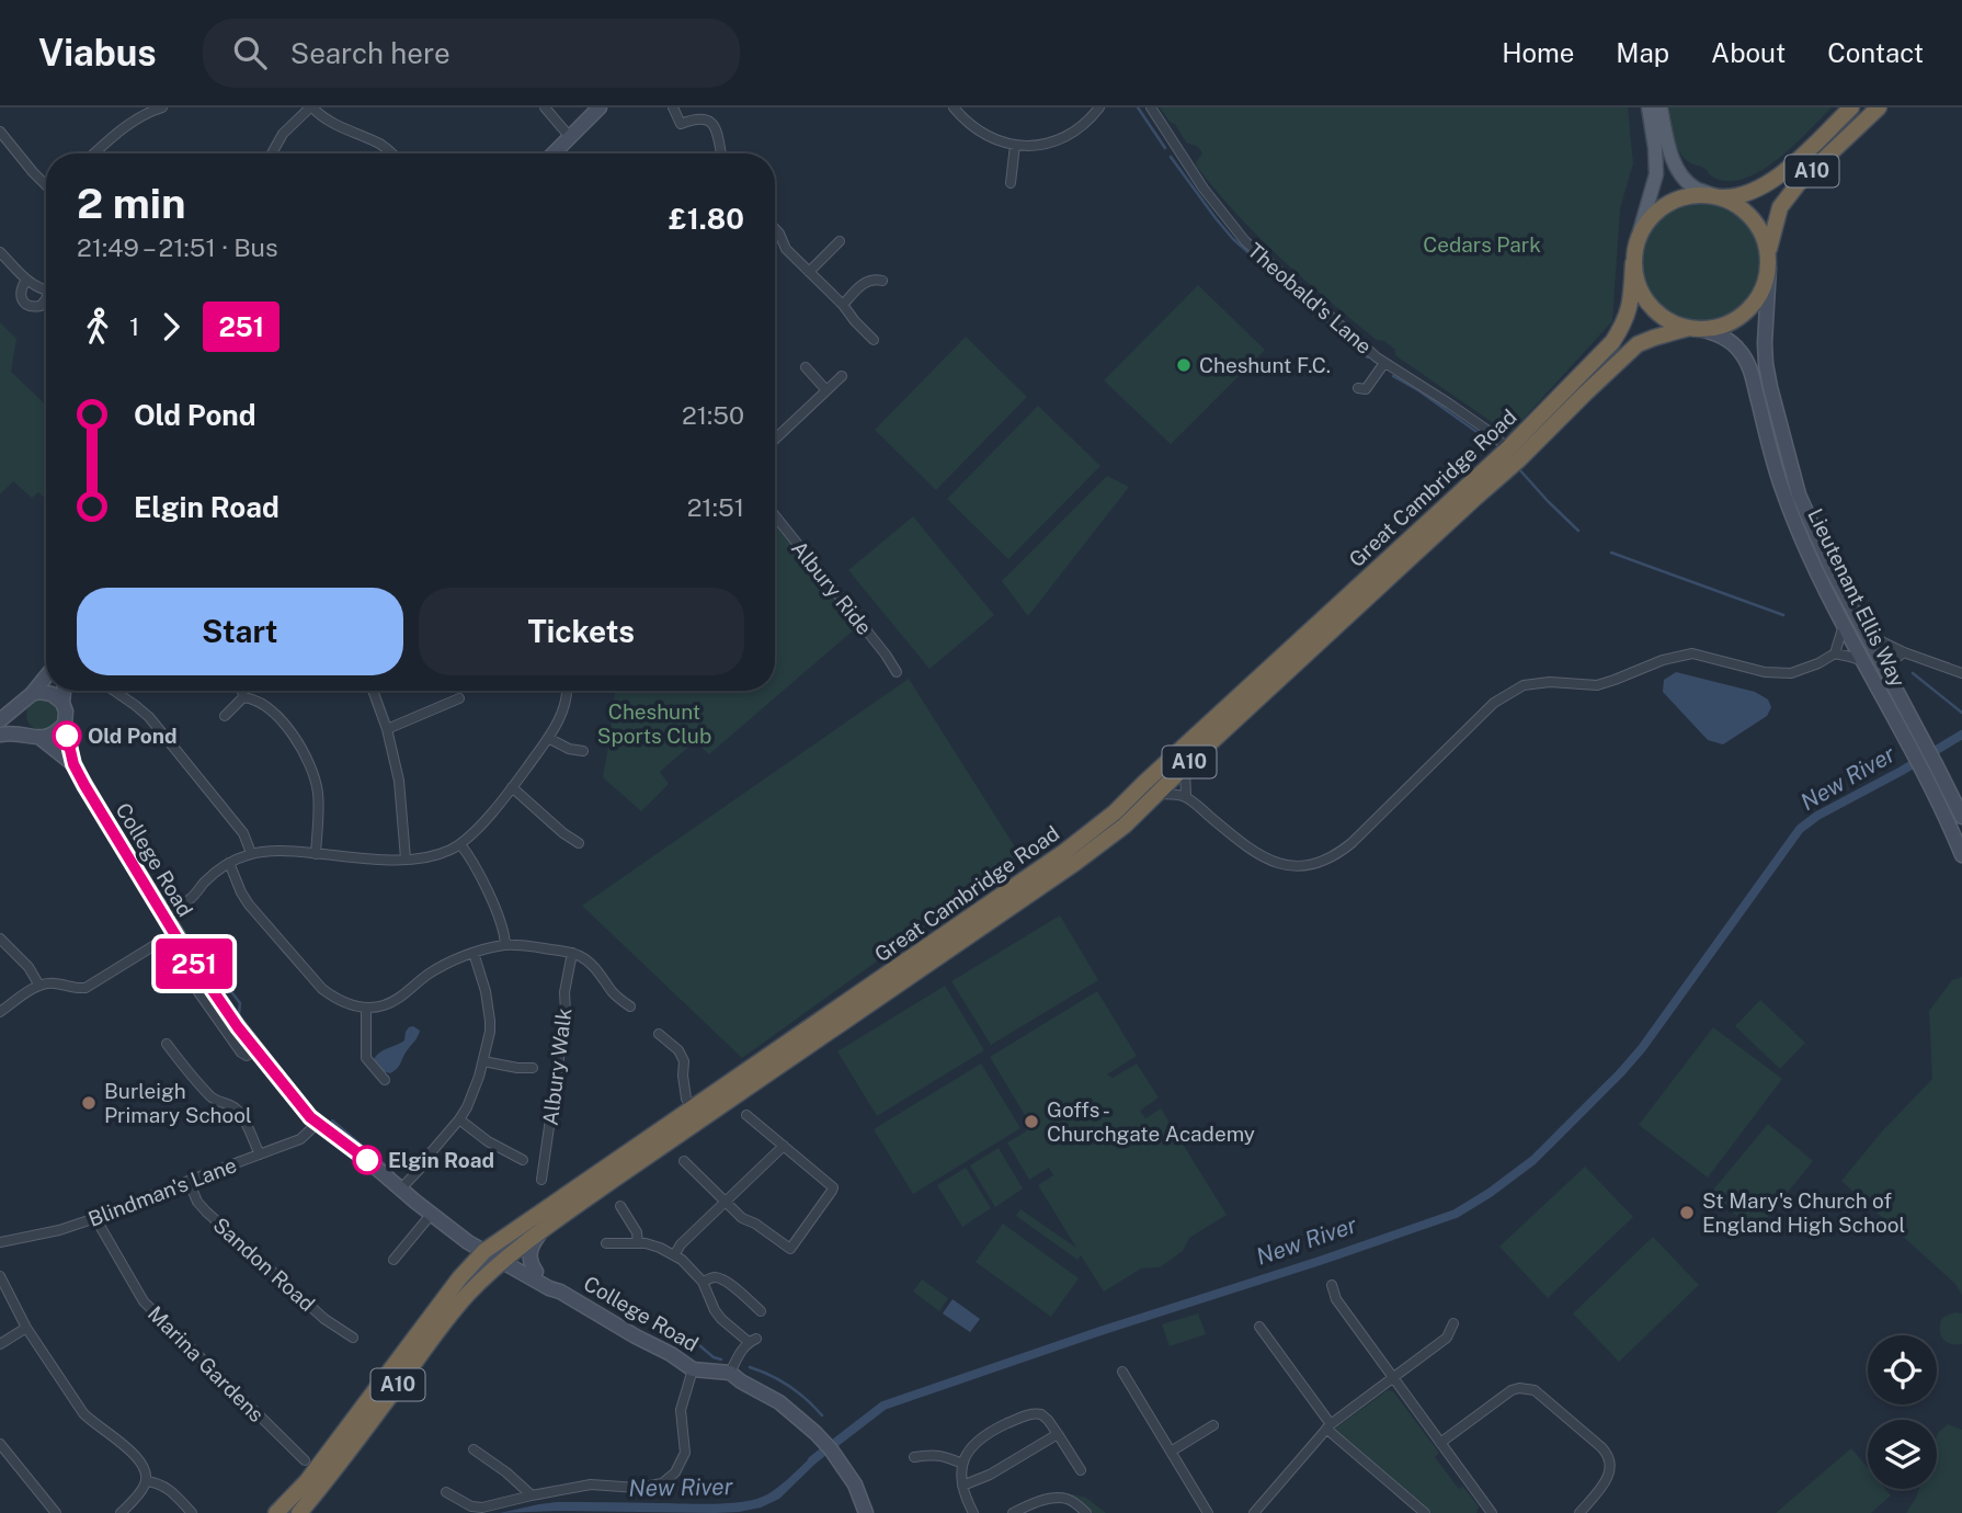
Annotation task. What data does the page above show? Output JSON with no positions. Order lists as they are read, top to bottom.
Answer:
{
  "streets": {
    "highway": ["A10", "Great Cambridge Road"],
    "main road": ["Lieutenant Ellis Way", "College Road"],
    "street": [
      "Theobald's Lane",
      "Albury Ride",
      "Albury Walk",
      "Blindman's Lane",
      "Sandon Road",
      "Marina Gardens"
    ]
  },
  "crossings": [
    ["A10", "Great Cambridge Road"],
    ["A10", "Lieutenant Ellis Way"],
    ["Theobald's Lane", "Great Cambridge Road"],
    ["Great Cambridge Road", "Lieutenant Ellis Way"],
    ["Great Cambridge Road", "College Road"],
    ["College Road", "Blindman's Lane"],
    ["Blindman's Lane", "Sandon Road"],
    ["Blindman's Lane", "Marina Gardens"]
  ],
  "water": ["New River"],
  "parks": ["Cedars Park", "Cheshunt Sports Club"],
  "places": [
    "Cheshunt F.C.",
    "Old Pond",
    "Burleigh Primary School",
    "Goffs - Churchgate Academy",
    "Elgin Road",
    "St Mary's Church of England High School"
  ],
  "lines": ["bus line 251"],
  "page": {
    "header": "Viabus",
    "search": "Search here",
    "nav": [
      "Home",
      "Map",
      "About",
      "Contact"
    ],
    "on_map": "251",
    "heading": ["2 min", "21:49 – 21:51 · Bus", "£1.80"],
    "legs": ["1", "251"],
    "list": [
      {
        "name": "Old Pond",
        "value": "21:50"
      },
      {
        "name": "Elgin Road",
        "value": "21:51"
      }
    ],
    "buttons": ["Start", "Tickets"]
  }
}
